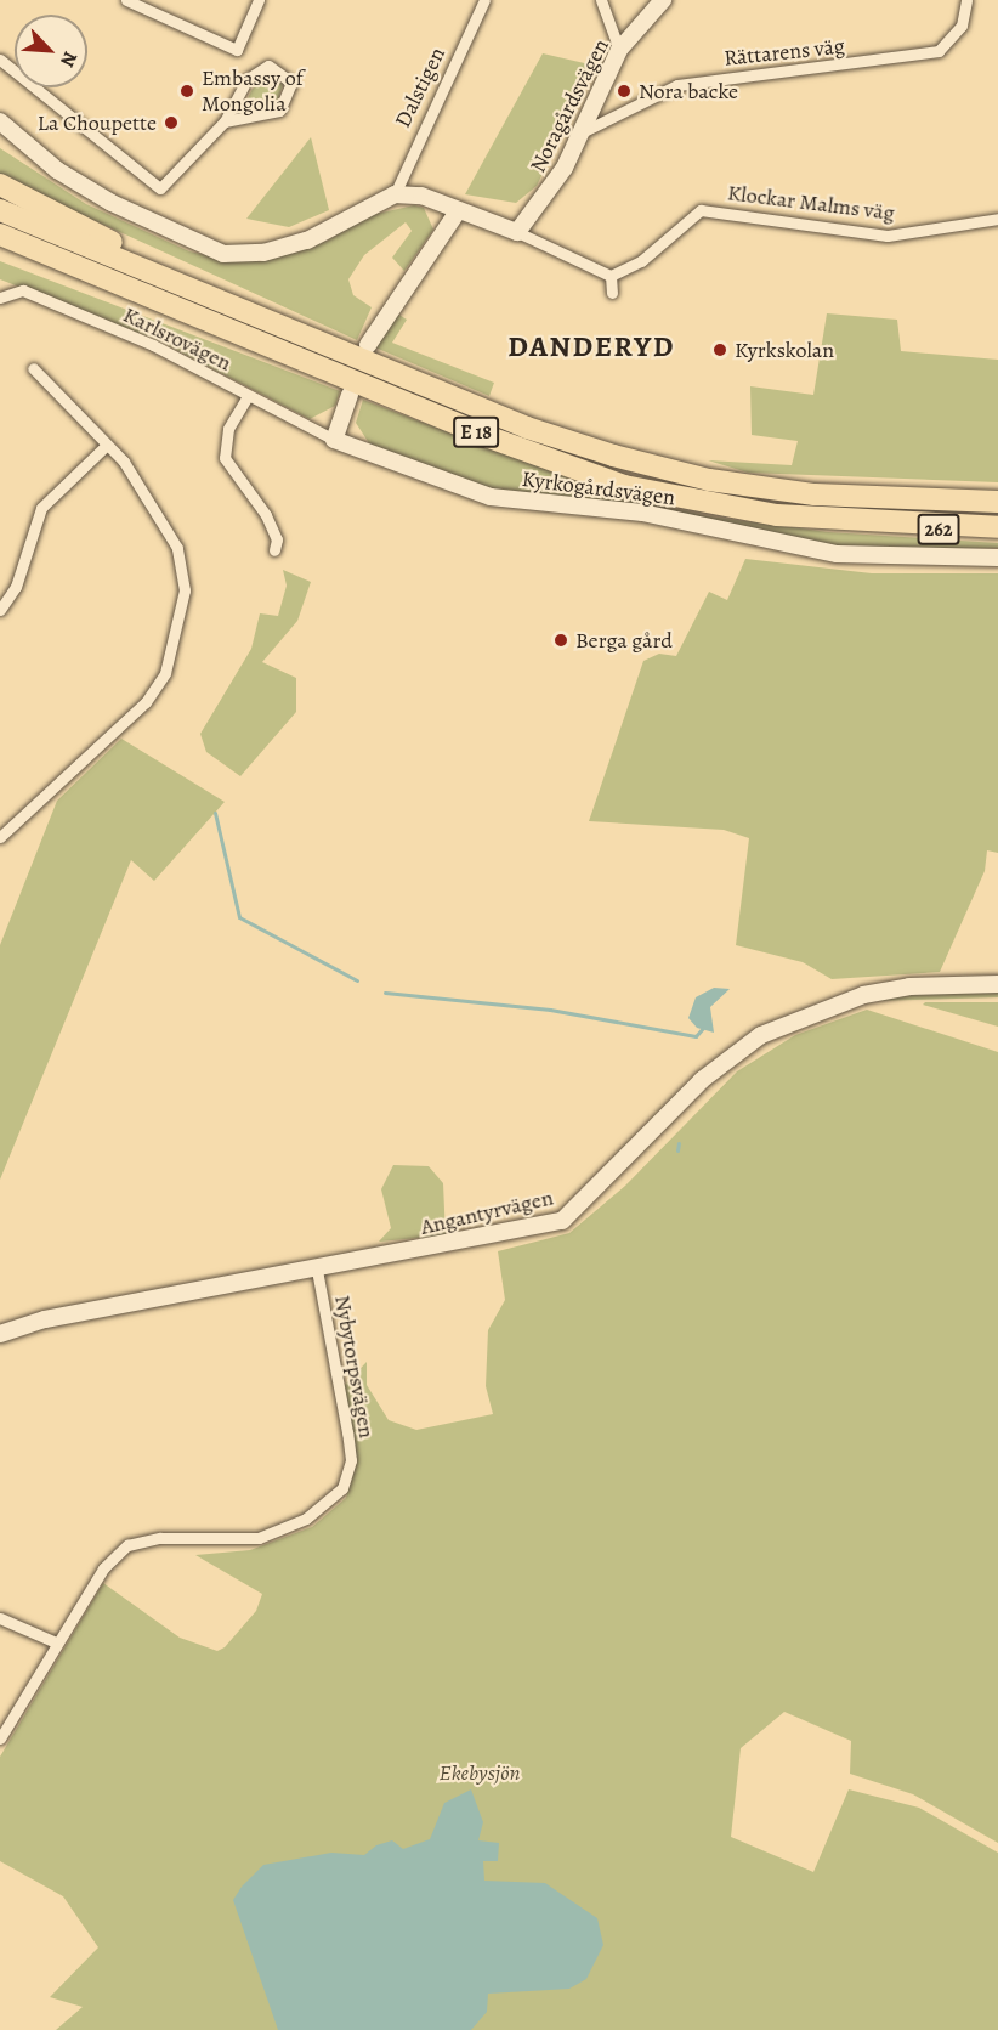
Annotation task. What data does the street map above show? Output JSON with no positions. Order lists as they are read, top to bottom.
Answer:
{
  "streets": {
    "highway": ["E 18", "262"],
    "street": [
      "Rättarens väg",
      "Dalstigen",
      "Noragårdsvägen",
      "Klockar Malms väg",
      "Karlsrovägen",
      "Kyrkogårdsvägen",
      "Angantyrvägen",
      "Nybytorpsvägen"
    ]
  },
  "crossings": [
    ["Rättarens väg", "Noragårdsvägen"],
    ["Karlsrovägen", "Kyrkogårdsvägen"],
    ["E 18", "262"],
    ["Angantyrvägen", "Nybytorpsvägen"]
  ],
  "districts": ["DANDERYD"],
  "parks": ["Ekebysjön"],
  "places": [
    "Embassy of Mongolia",
    "Nora backe",
    "La Choupette",
    "Kyrkskolan",
    "Berga gård"
  ],
  "north": "bottom right"
}
